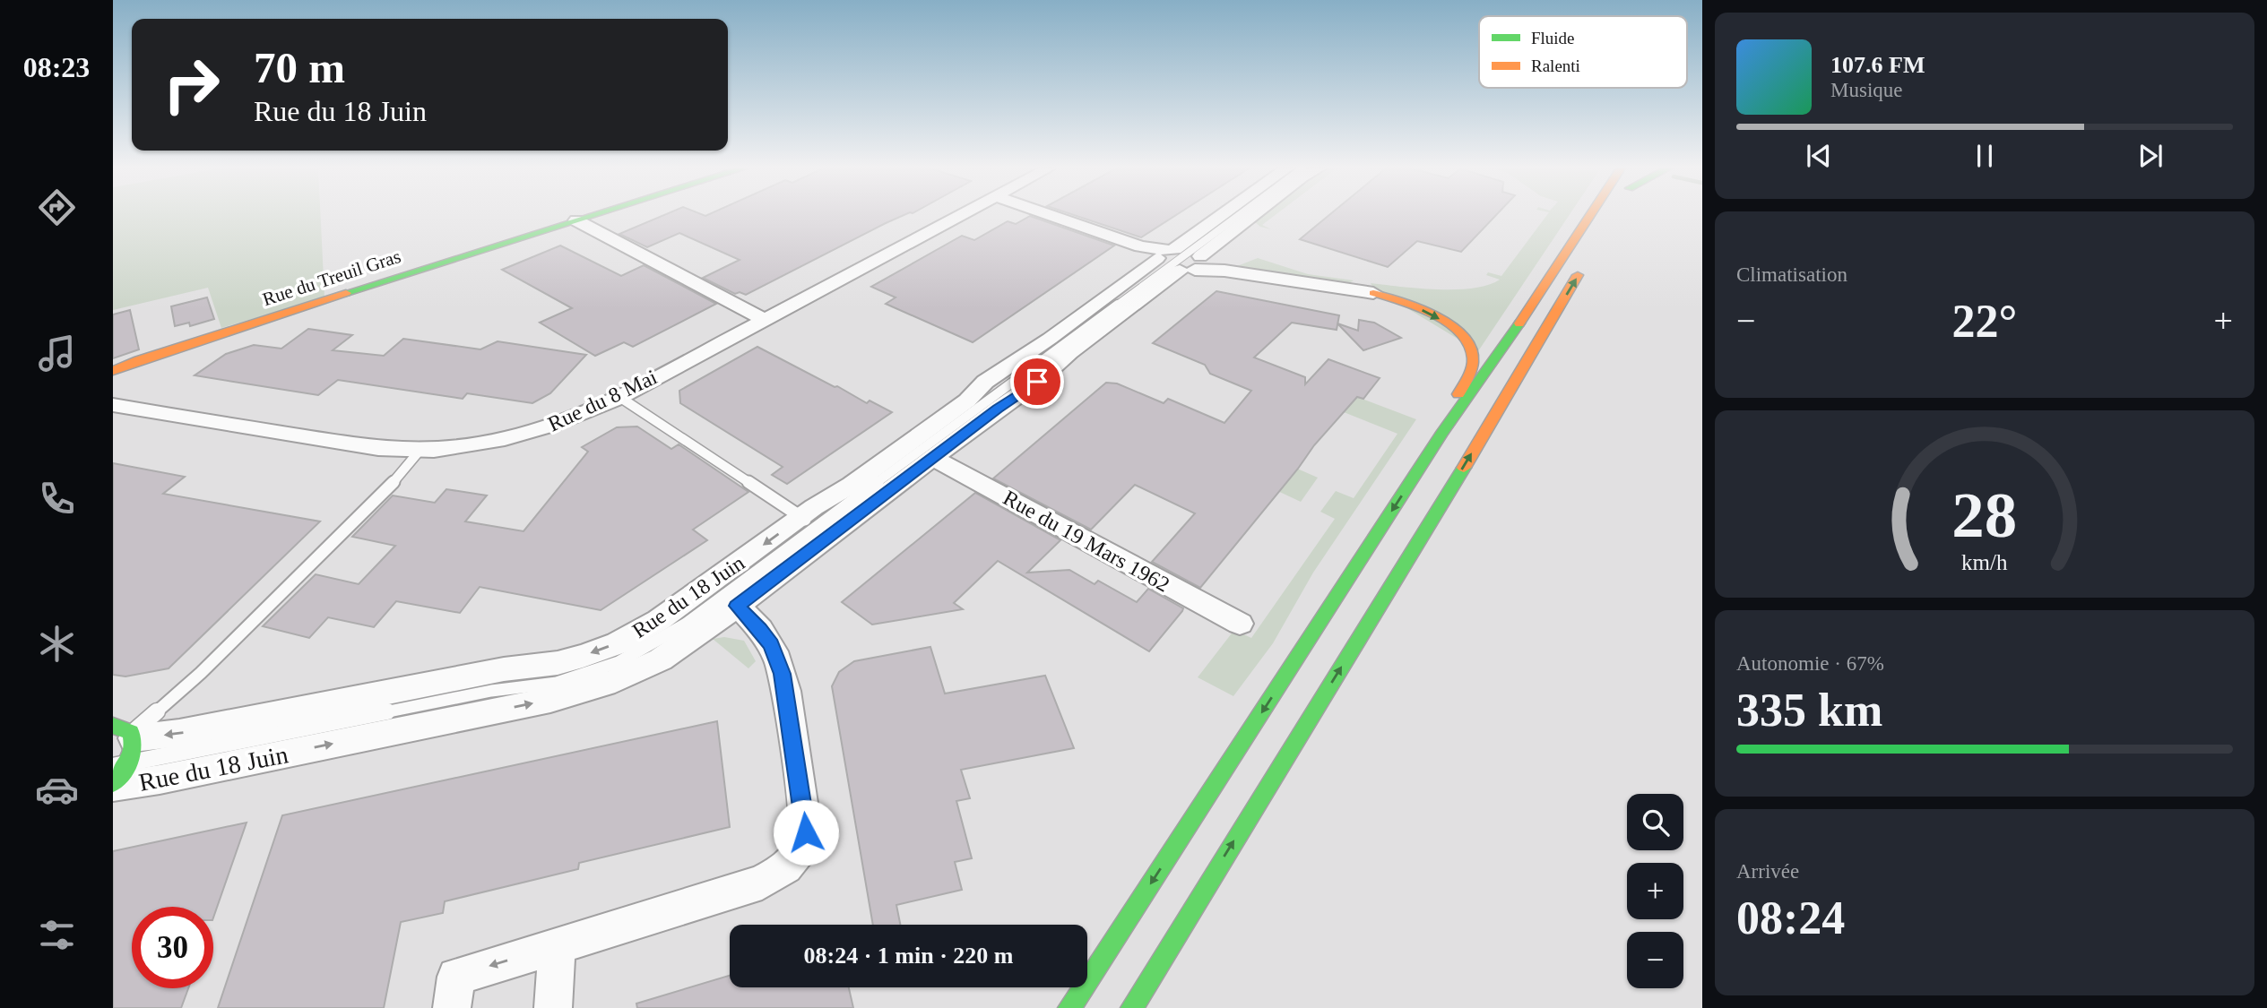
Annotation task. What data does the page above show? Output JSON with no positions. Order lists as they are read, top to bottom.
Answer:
{
  "streets": {
    "main road": ["Rue du Treuil Gras"],
    "street": ["Rue du 8 Mai", "Rue du 19 Mars 1962", "Rue du 18 Juin"]
  },
  "crossings": [
    ["Rue du 19 Mars 1962", "Rue du 18 Juin"]
  ],
  "legend": ["Fluide", "Ralenti"],
  "page": {
    "tabs": "08:23",
    "turn": ["70 m", "Rue du 18 Juin"],
    "song": ["107.6 FM", "Musique"],
    "tile": [
      "Climatisation",
      ["Autonomie · 67%", "335 km"],
      ["Arrivée", "08:24"]
    ],
    "heat": ["−", "22°", "+"],
    "map_buttons": ["+", "−"],
    "limit": "30",
    "trip": "08:24 · 1 min · 220 m",
    "gauge": ["28", "km/h"]
  }
}
